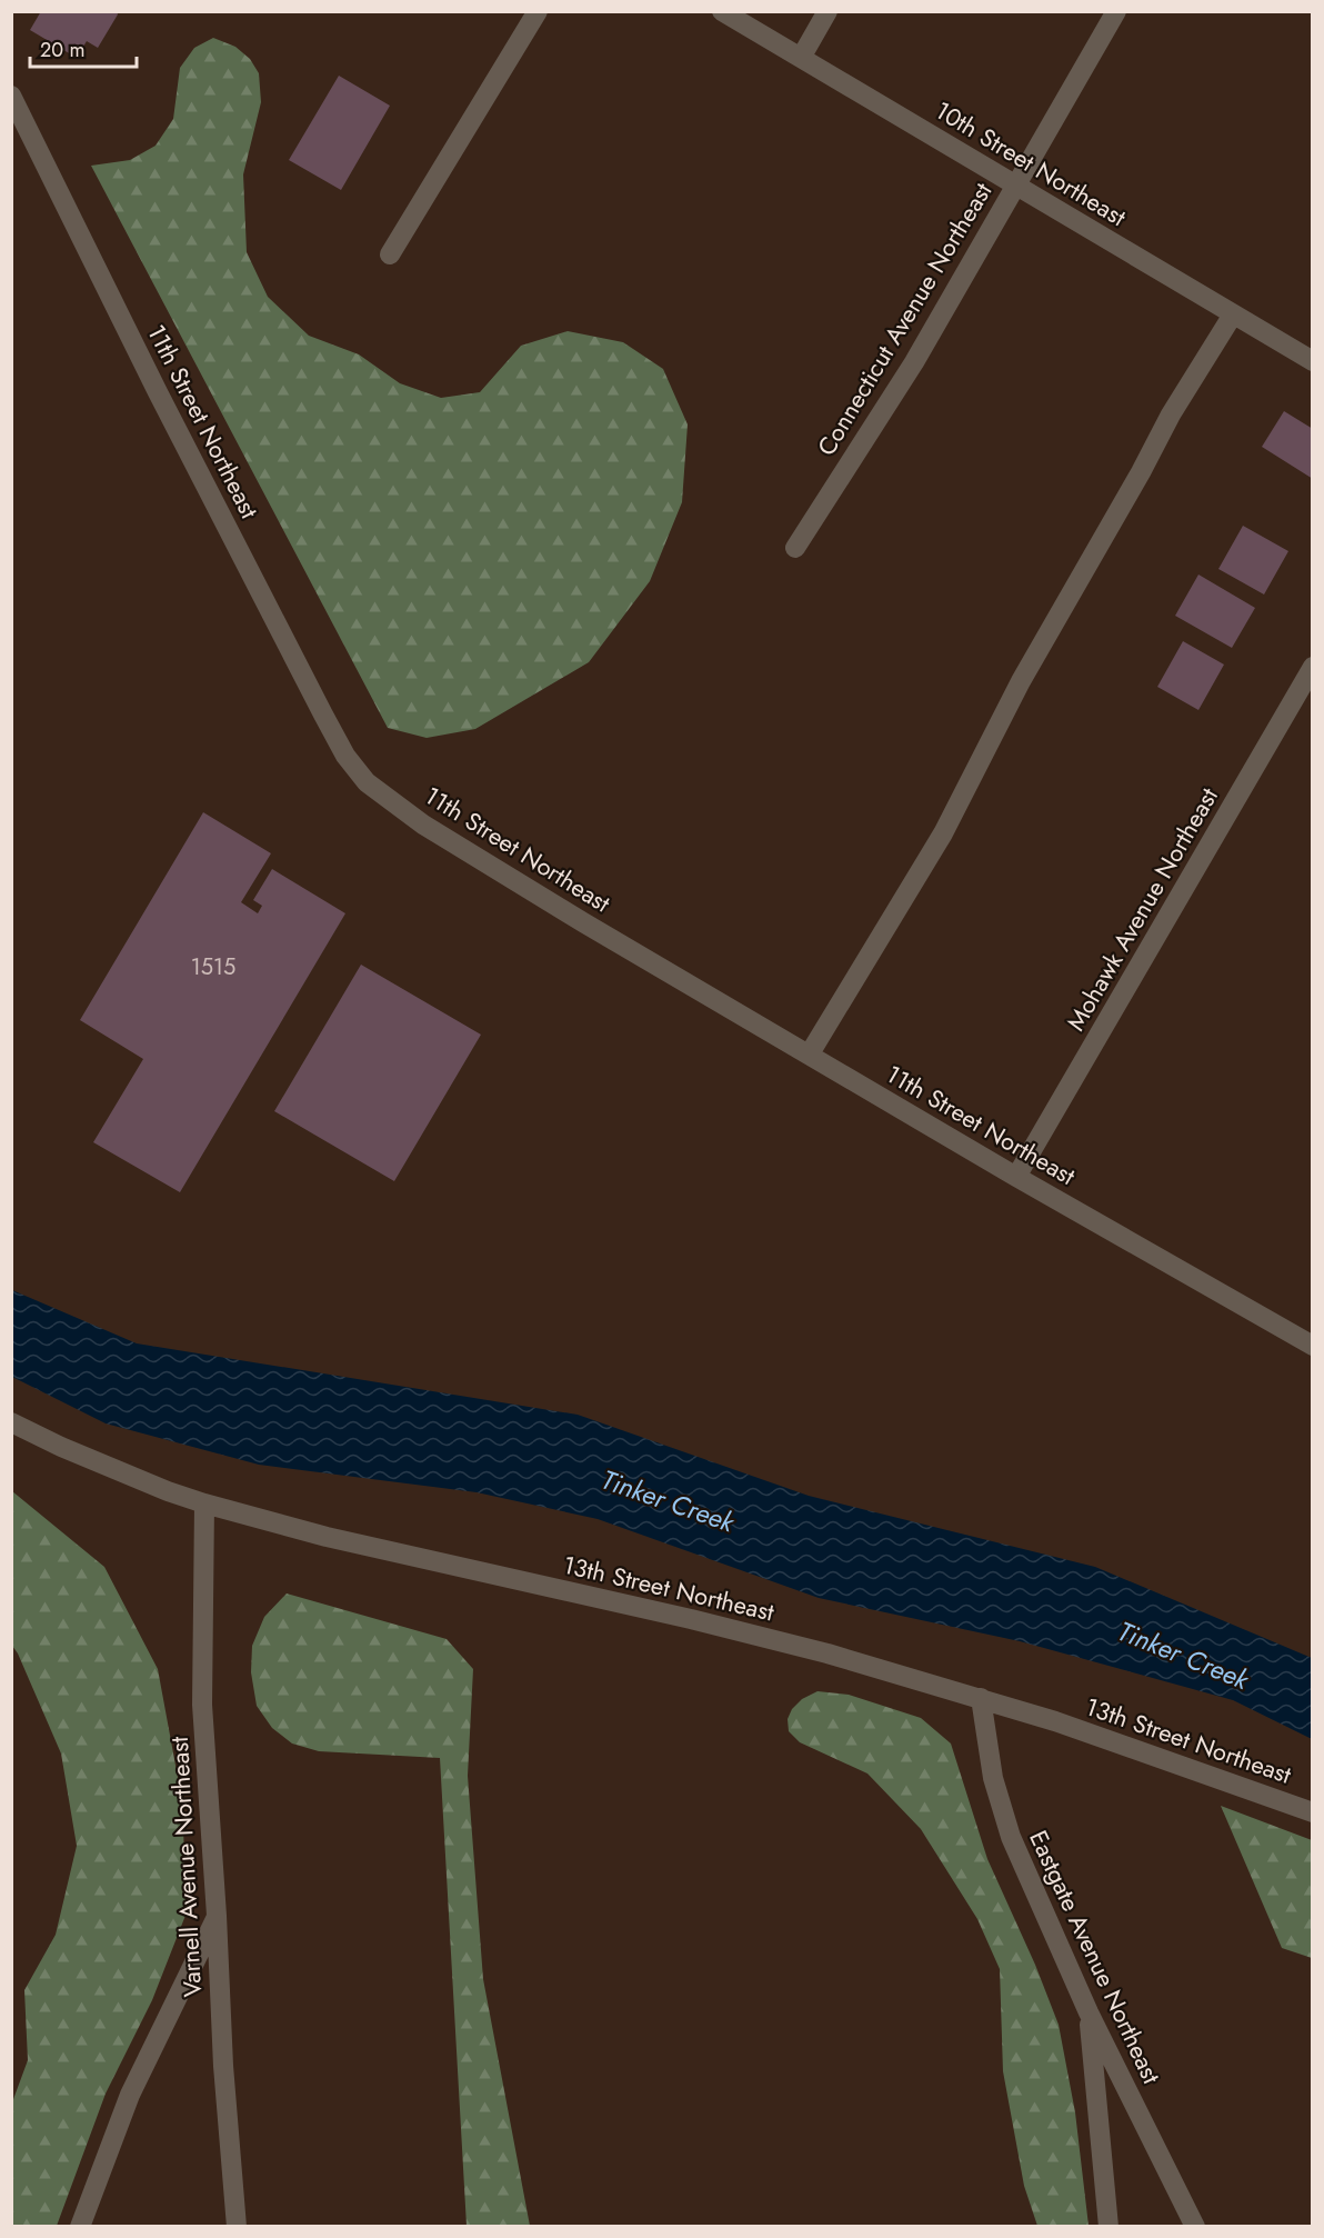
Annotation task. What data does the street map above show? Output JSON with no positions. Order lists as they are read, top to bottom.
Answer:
{
  "streets": {
    "street": [
      "10th Street Northeast",
      "Connecticut Avenue Northeast",
      "11th Street Northeast",
      "Mohawk Avenue Northeast",
      "13th Street Northeast",
      "Varnell Avenue Northeast",
      "Eastgate Avenue Northeast"
    ]
  },
  "crossings": [
    ["10th Street Northeast", "Connecticut Avenue Northeast"],
    ["11th Street Northeast", "Mohawk Avenue Northeast"],
    ["13th Street Northeast", "Varnell Avenue Northeast"],
    ["13th Street Northeast", "Eastgate Avenue Northeast"]
  ],
  "water": ["Tinker Creek"],
  "house_numbers": ["1515"],
  "scale_bar": "20 m"
}
